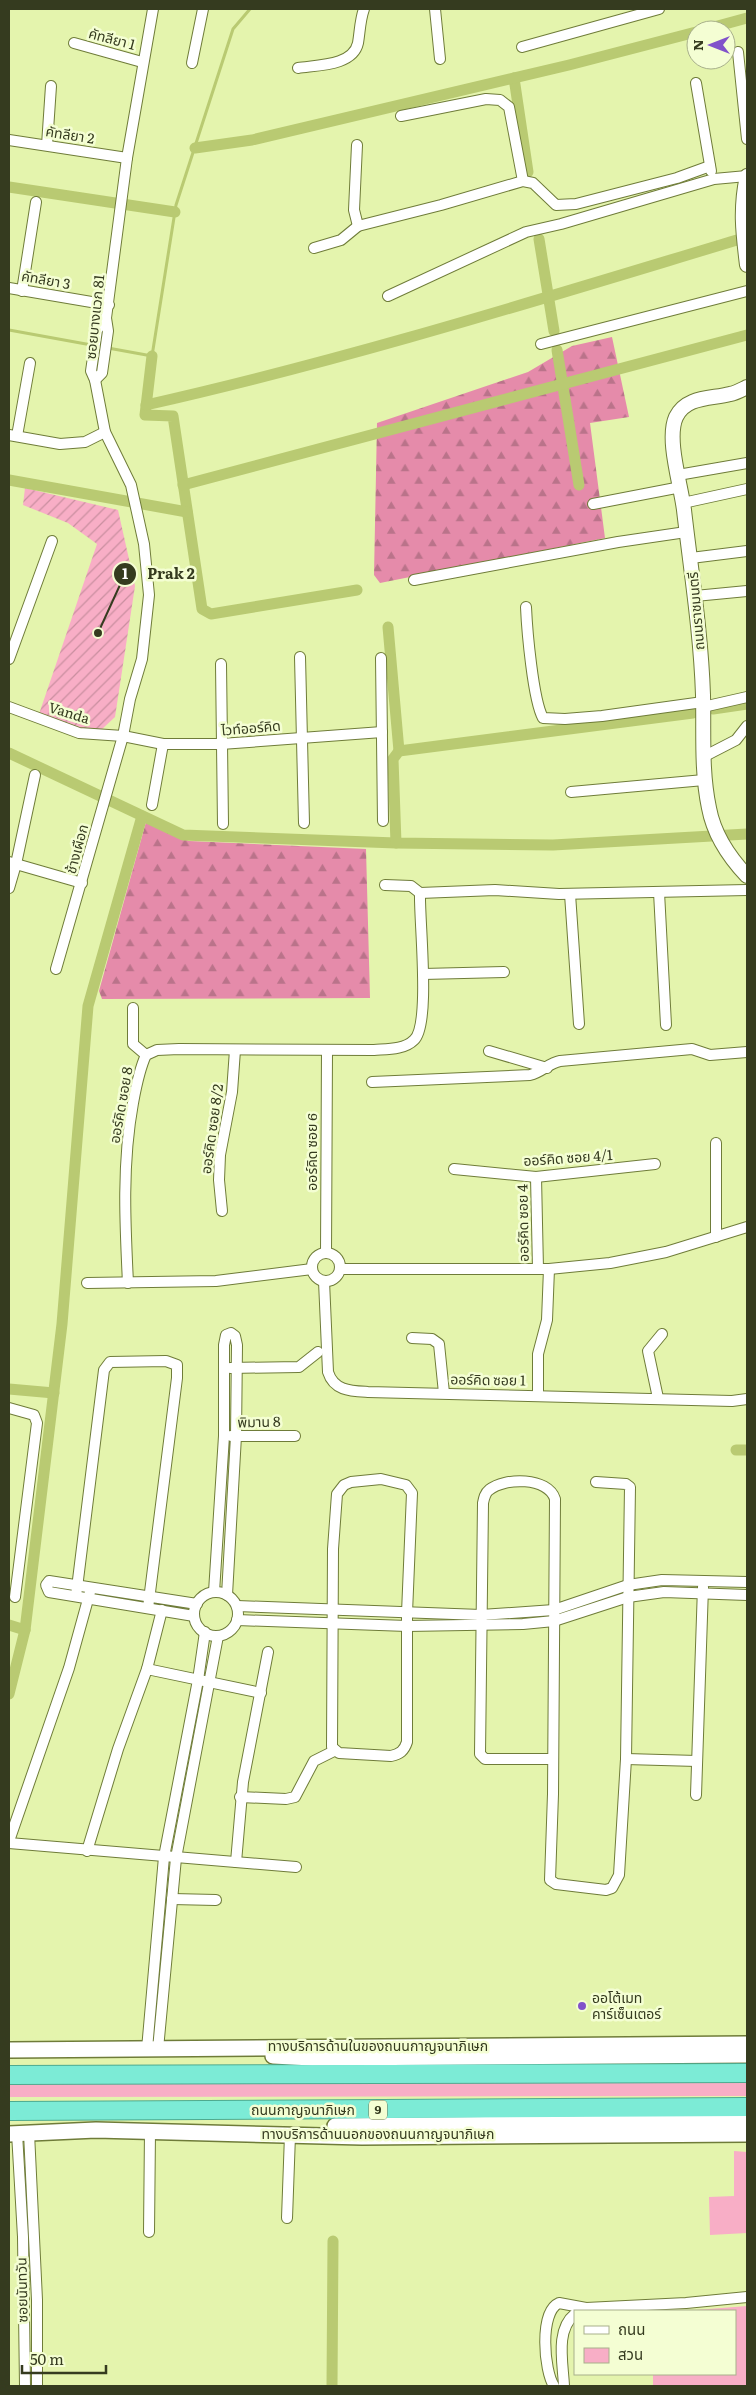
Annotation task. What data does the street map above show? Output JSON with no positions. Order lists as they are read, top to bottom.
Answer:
{
  "streets": {
    "highway": ["ถนนกาญจนาภิเษก", "9"],
    "main road": ["ทางบริการด้านในของถนนกาญจนาภิเษก", "ทางบริการด้านนอกของถนนกาญจนาภิเษก"],
    "street": [
      "คัทลียา 1",
      "คัทลียา 2",
      "คัทลียา 3",
      "ซอยบางแวก 81",
      "ถนนราชมนตรี",
      "Vanda",
      "ไวท์ออร์คิด",
      "ช้างเผือก",
      "ออร์คิด ซอย 8",
      "ออร์คิด ซอย 8/2",
      "ออร์คิด ซอย 6",
      "ออร์คิด ซอย 4/1",
      "ออร์คิด ซอย 4",
      "ออร์คิด ซอย 1",
      "พิมาน 8",
      "ซอยนันทวัน"
    ]
  },
  "crossings": [
    ["คัทลียา 1", "ซอยบางแวก 81"],
    ["คัทลียา 2", "ซอยบางแวก 81"],
    ["คัทลียา 3", "ซอยบางแวก 81"],
    ["ซอยบางแวก 81", "Vanda"],
    ["ซอยบางแวก 81", "ไวท์ออร์คิด"],
    ["ซอยบางแวก 81", "ช้างเผือก"],
    ["Vanda", "ไวท์ออร์คิด"],
    ["Vanda", "ช้างเผือก"],
    ["ไวท์ออร์คิด", "ช้างเผือก"],
    ["ออร์คิด ซอย 8", "ออร์คิด ซอย 8/2"],
    ["ออร์คิด ซอย 8", "ออร์คิด ซอย 6"],
    ["ออร์คิด ซอย 6", "ออร์คิด ซอย 1"],
    ["ออร์คิด ซอย 4/1", "ออร์คิด ซอย 4"],
    ["ทางบริการด้านนอกของถนนกาญจนาภิเษก", "ซอยนันทวัน"]
  ],
  "places": ["Prak 2", "ออโต้เมท คาร์เซ็นเตอร์"],
  "legend": ["ถนน", "สวน"],
  "scale_bar": "50 m",
  "north": "left"
}
